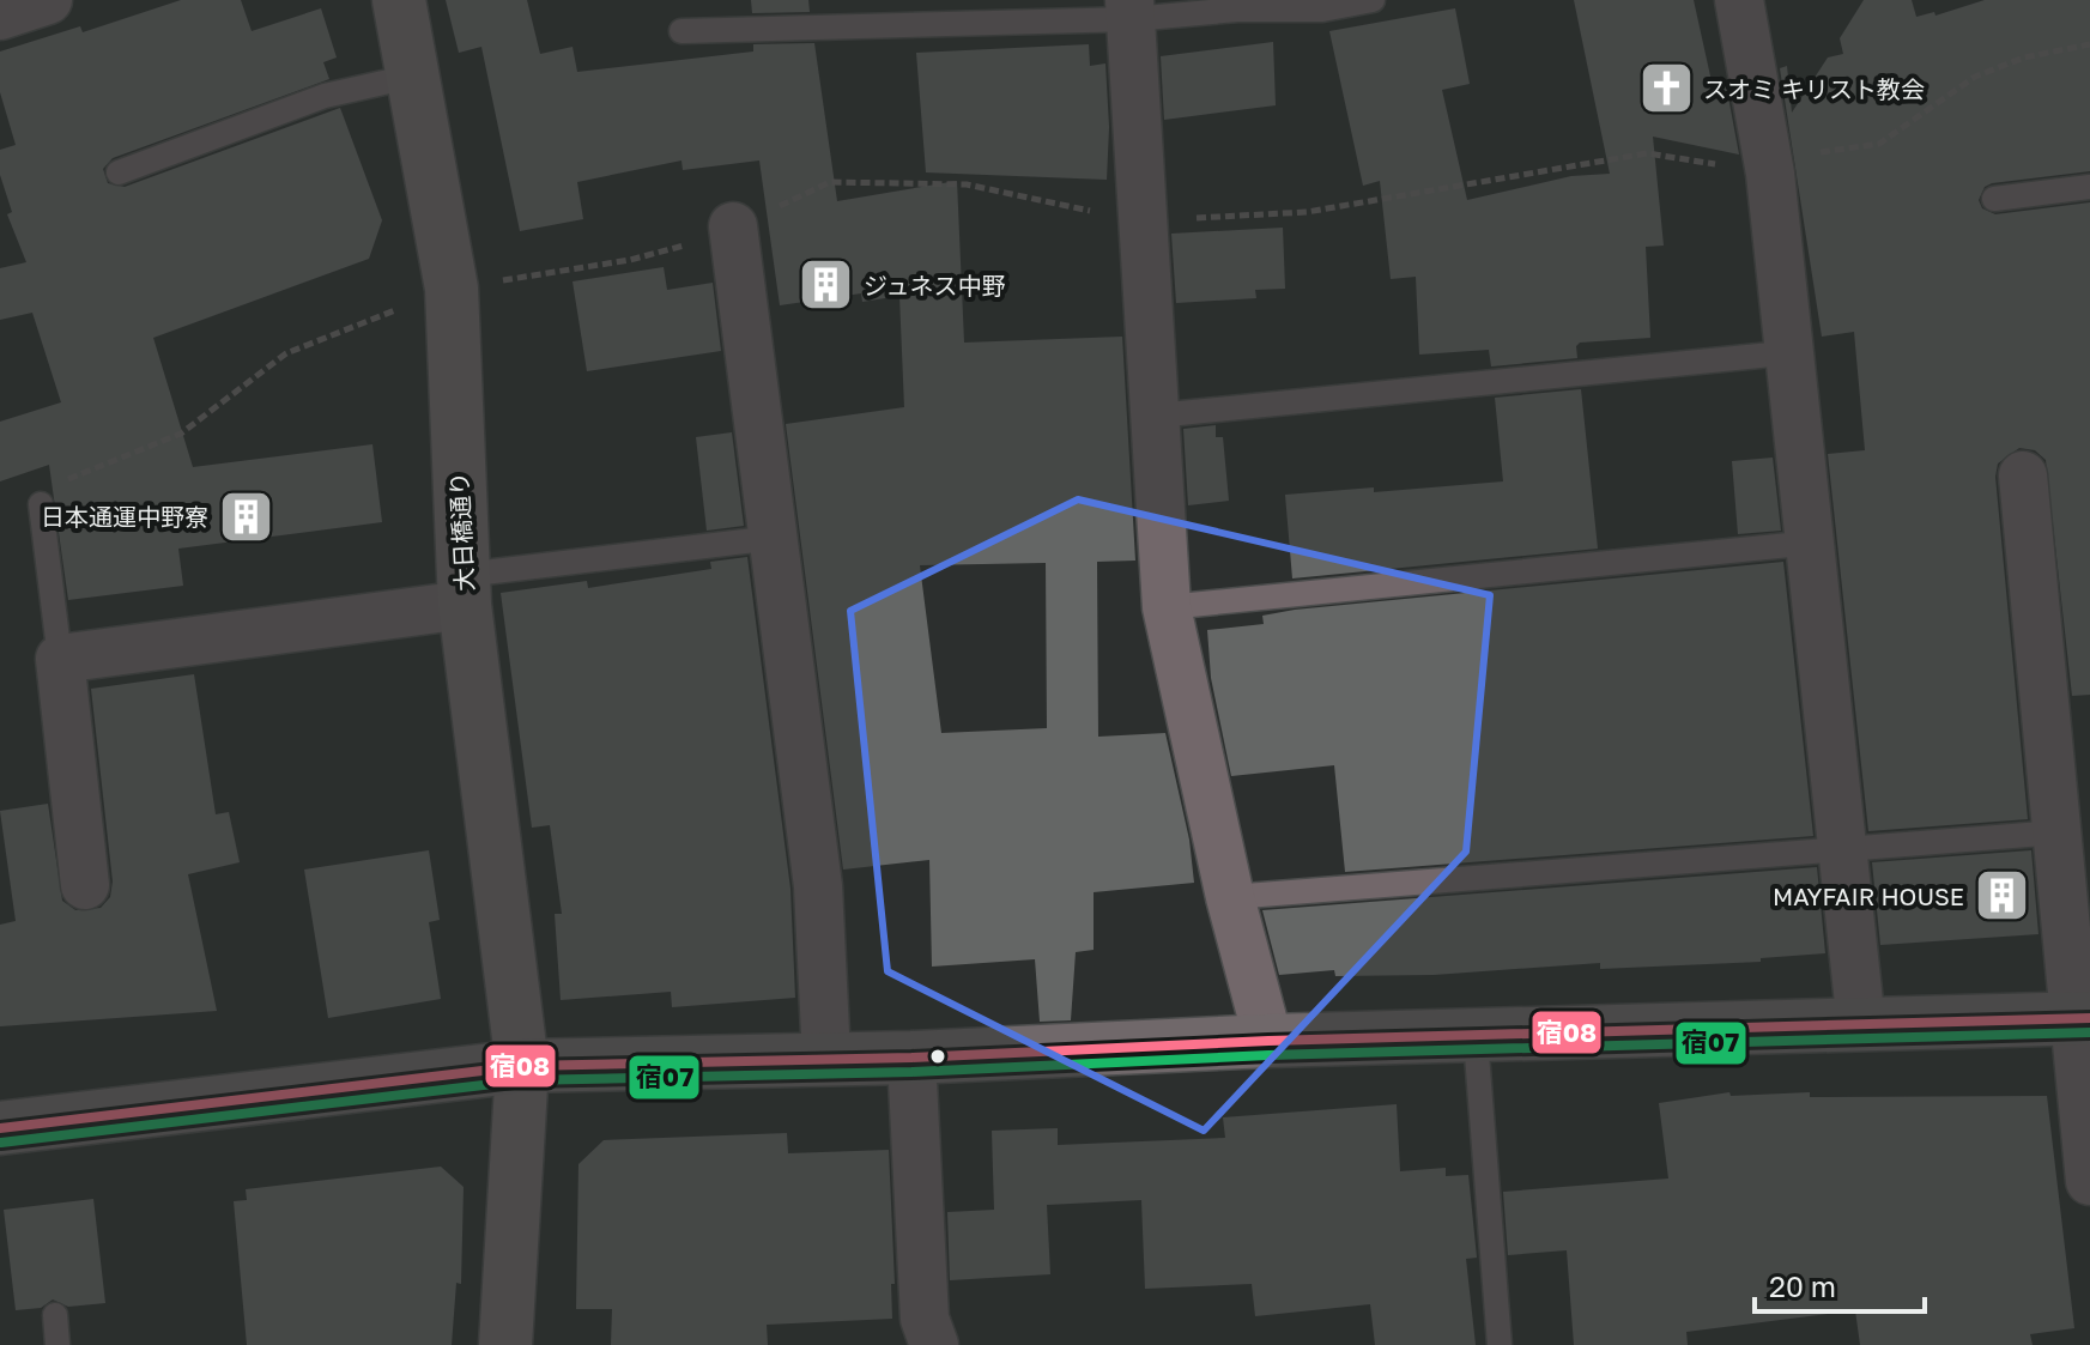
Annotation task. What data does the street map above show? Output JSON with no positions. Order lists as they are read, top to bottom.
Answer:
{
  "streets": {
    "street": ["大日橋通り"]
  },
  "places": {
    "church": ["スオミ キリスト教会"],
    "building": ["ジュネス中野", "日本通運中野寮", "MAYFAIR HOUSE"]
  },
  "lines": ["transit line 宿08", "transit line 宿07"],
  "scale_bar": "20 m"
}
